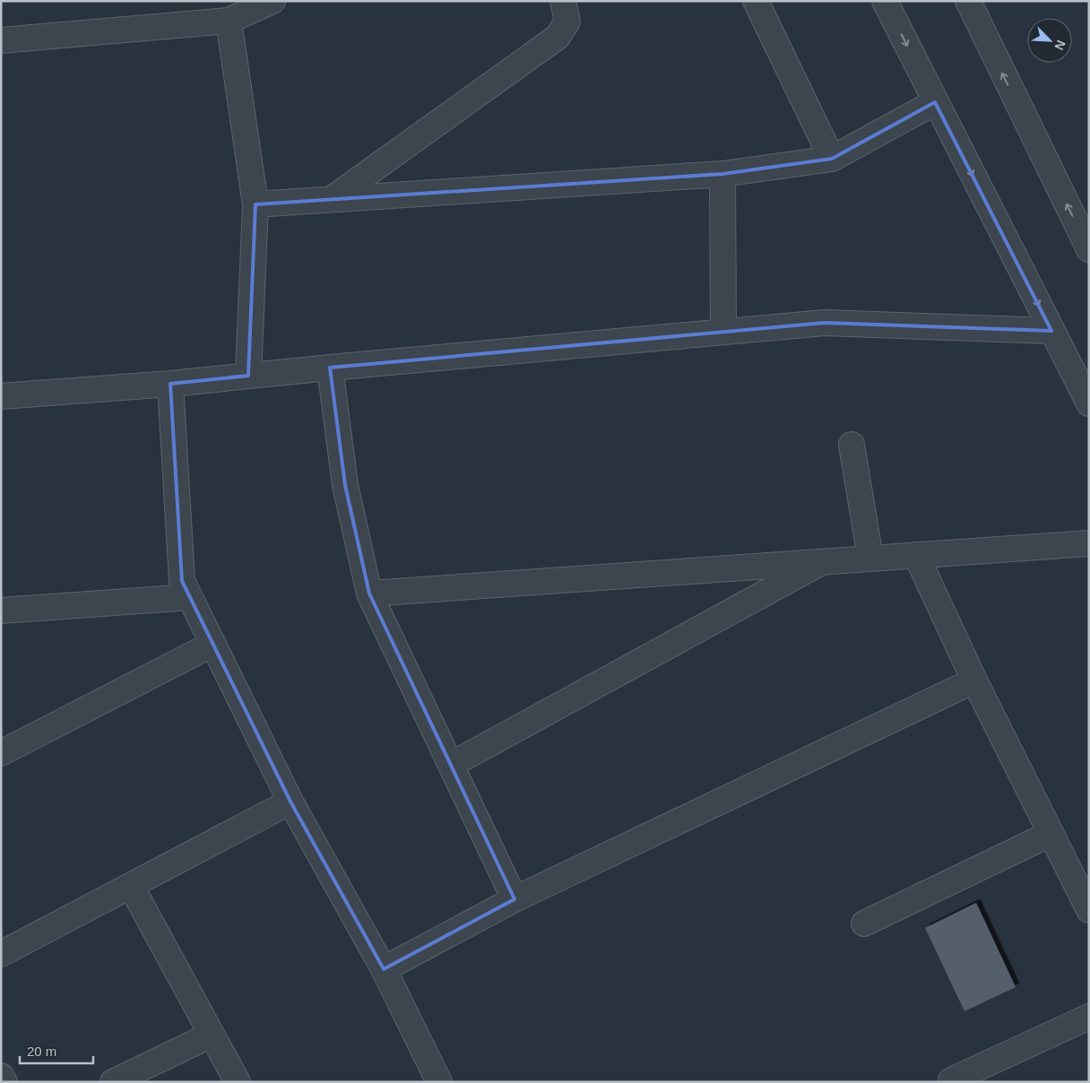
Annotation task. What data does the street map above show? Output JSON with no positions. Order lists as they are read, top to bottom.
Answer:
{
  "scale_bar": "20 m",
  "north": "bottom right"
}
